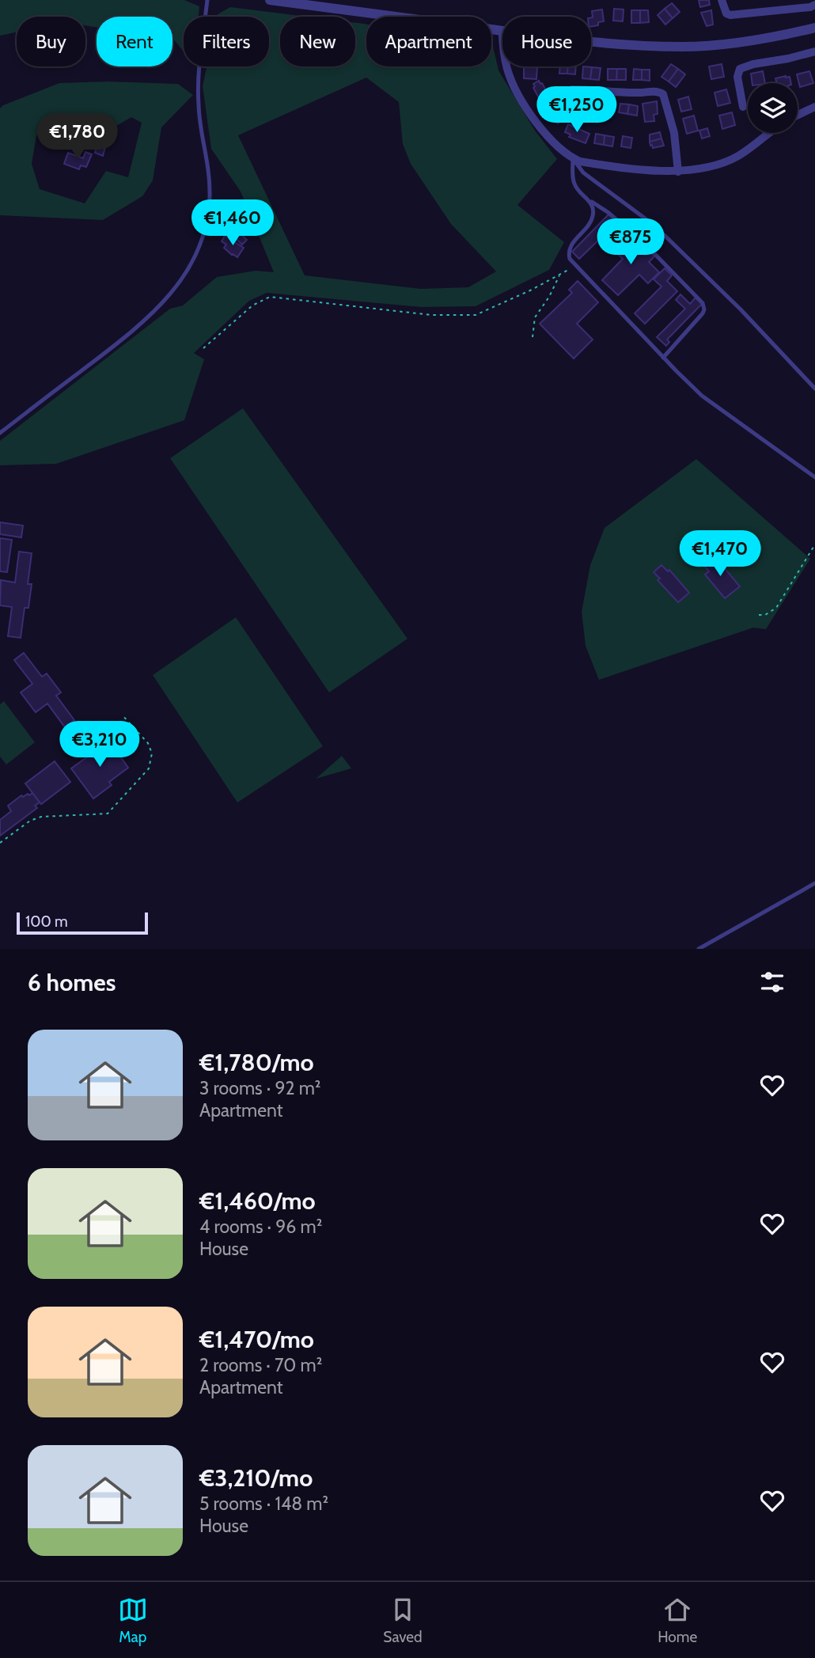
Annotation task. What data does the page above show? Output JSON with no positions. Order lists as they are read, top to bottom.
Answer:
{
  "scale_bar": "100 m",
  "page": {
    "chip": [
      "Buy",
      "Rent",
      "Filters",
      "New",
      "Apartment",
      "House"
    ],
    "price": [
      "€1,250",
      "€1,780",
      "€1,460",
      "€875",
      "€1,470",
      "€3,210"
    ],
    "scale": "100 m",
    "heading": "6 homes",
    "list": [
      {
        "name": "€1,780/mo",
        "note": "3 rooms · 92 m² · Apartment"
      },
      {
        "name": "€1,460/mo",
        "note": "4 rooms · 96 m² · House"
      },
      {
        "name": "€1,470/mo",
        "note": "2 rooms · 70 m² · Apartment"
      },
      {
        "name": "€3,210/mo",
        "note": "5 rooms · 148 m² · House"
      }
    ],
    "tabs": ["Map", "Saved", "Home"]
  }
}
